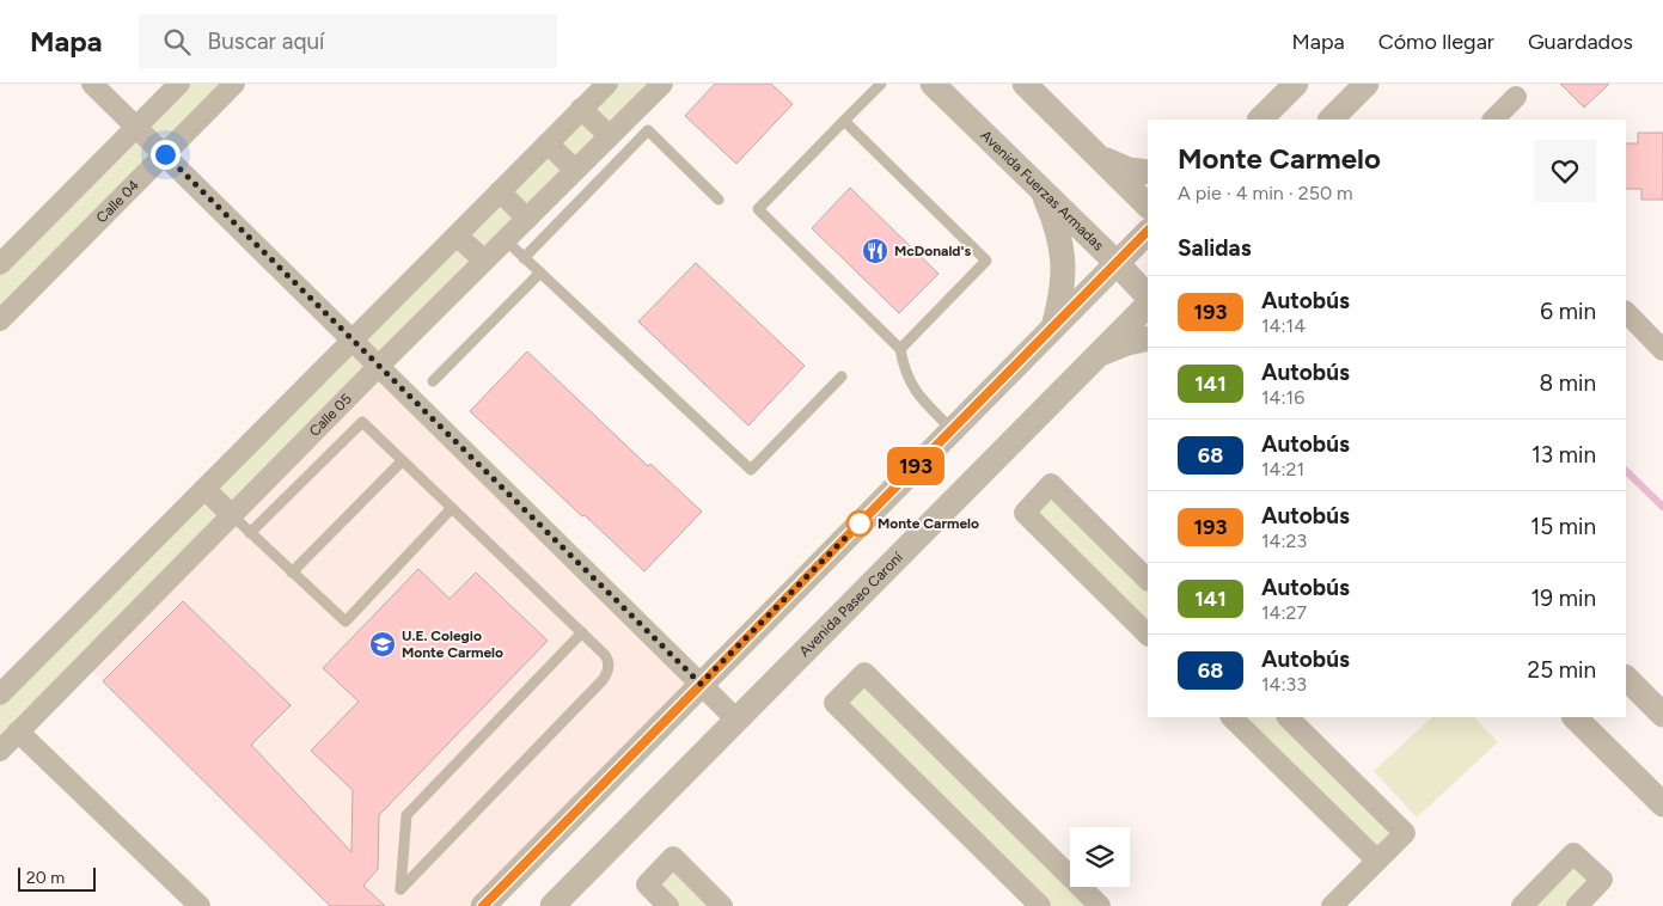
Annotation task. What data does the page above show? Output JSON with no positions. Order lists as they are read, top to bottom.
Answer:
{
  "streets": {
    "street": [
      "Avenida Fuerzas Armadas",
      "Calle 04",
      "Calle 05",
      "Avenida Paseo Caroní"
    ]
  },
  "places": {
    "restaurant": ["McDonald's"],
    "other": ["Monte Carmelo"],
    "school or university": ["U.E. Colegio Monte Carmelo"]
  },
  "lines": ["bus line 193"],
  "scale_bar": "20 m",
  "page": {
    "header": "Mapa",
    "search": "Buscar aquí",
    "nav": ["Mapa", "Cómo llegar", "Guardados"],
    "on_map": "193",
    "heading": [
      ["Monte Carmelo", "A pie · 4 min · 250 m"],
      "Salidas"
    ],
    "list": [
      {
        "mark": "193",
        "name": "Autobús",
        "note": "14:14",
        "value": "6 min"
      },
      {
        "mark": "141",
        "name": "Autobús",
        "note": "14:16",
        "value": "8 min"
      },
      {
        "mark": "68",
        "name": "Autobús",
        "note": "14:21",
        "value": "13 min"
      },
      {
        "mark": "193",
        "name": "Autobús",
        "note": "14:23",
        "value": "15 min"
      },
      {
        "mark": "141",
        "name": "Autobús",
        "note": "14:27",
        "value": "19 min"
      },
      {
        "mark": "68",
        "name": "Autobús",
        "note": "14:33",
        "value": "25 min"
      }
    ],
    "scale": "20 m"
  }
}
